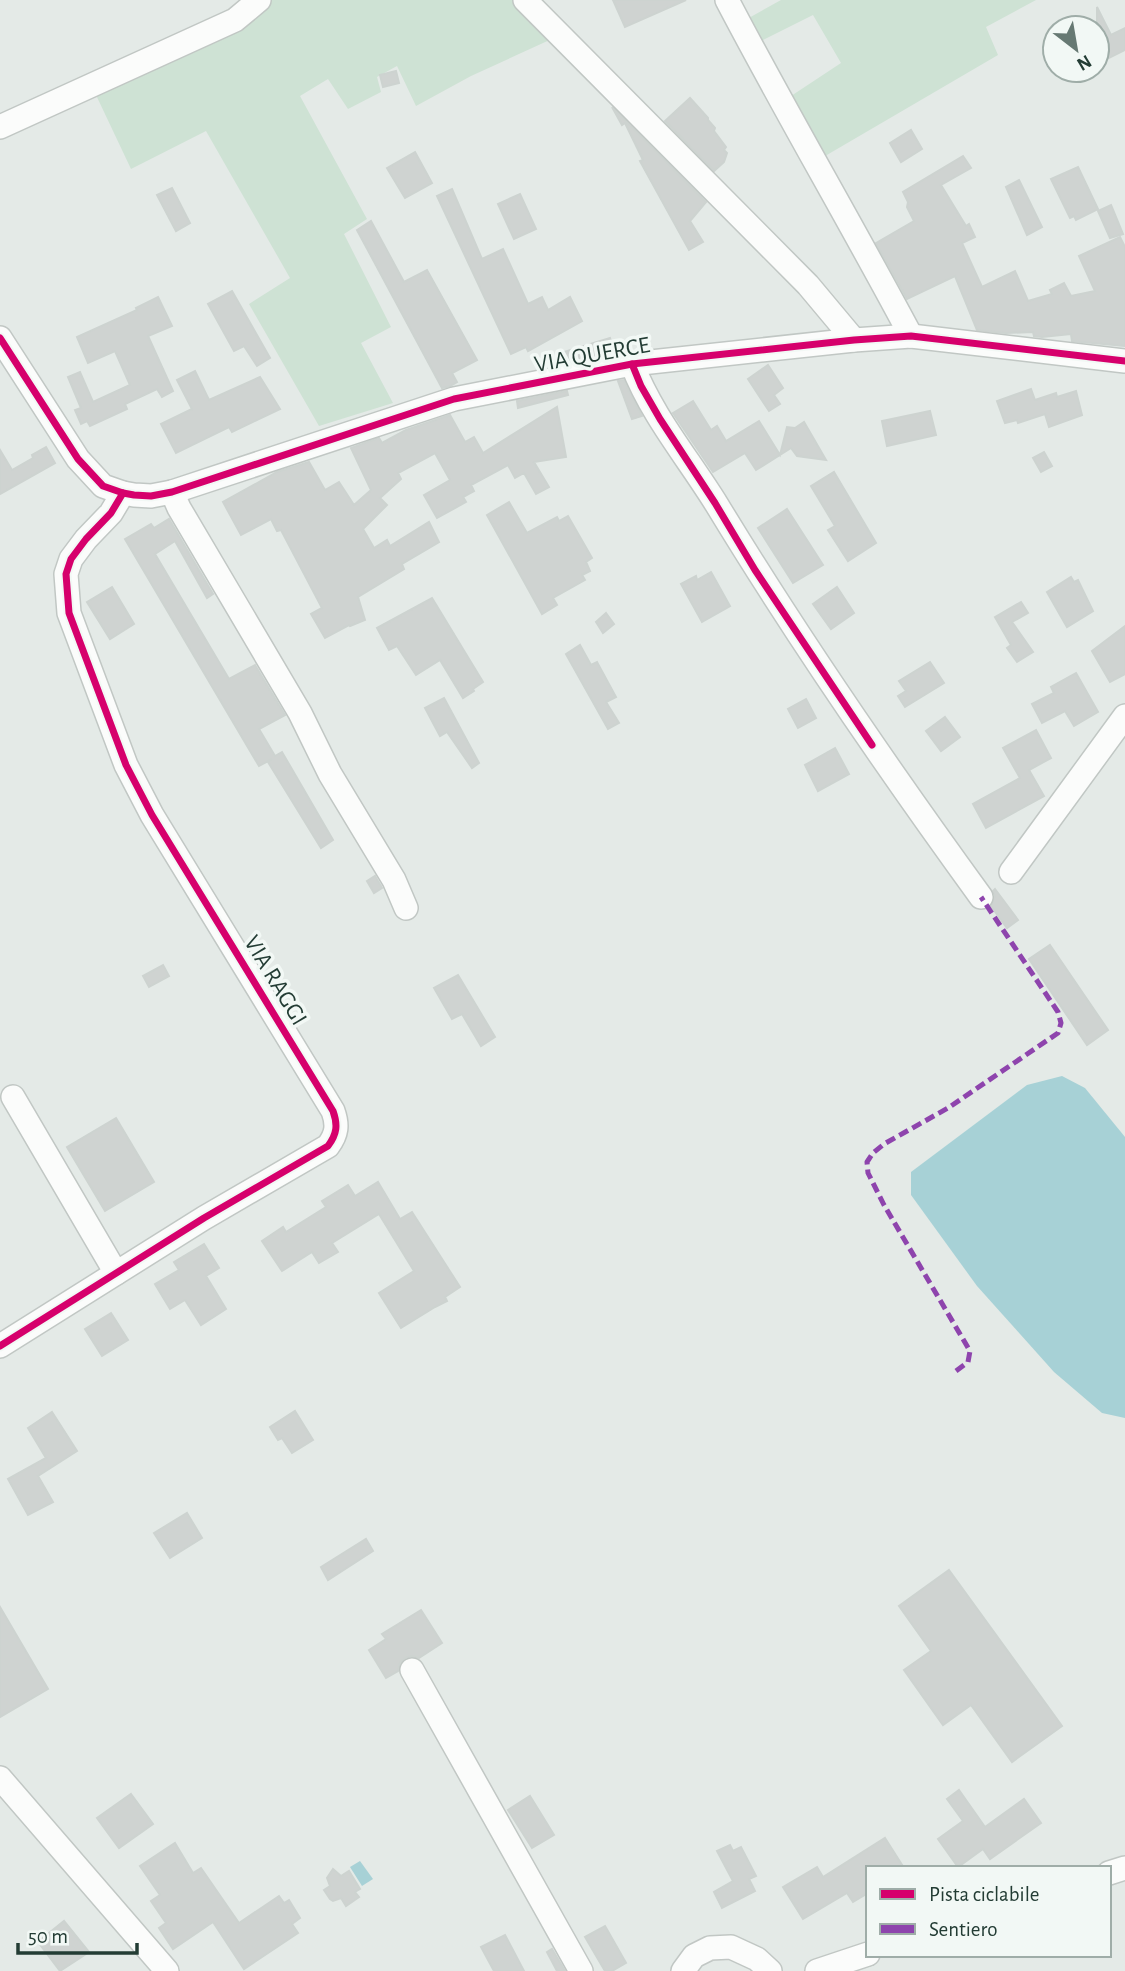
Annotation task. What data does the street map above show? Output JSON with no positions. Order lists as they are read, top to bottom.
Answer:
{
  "streets": {
    "street": ["VIA QUERCE", "VIA RAGGI"]
  },
  "crossings": [
    ["VIA QUERCE", "VIA RAGGI"]
  ],
  "legend": ["Pista ciclabile", "Sentiero"],
  "scale_bar": "50 m",
  "north": "bottom right"
}
